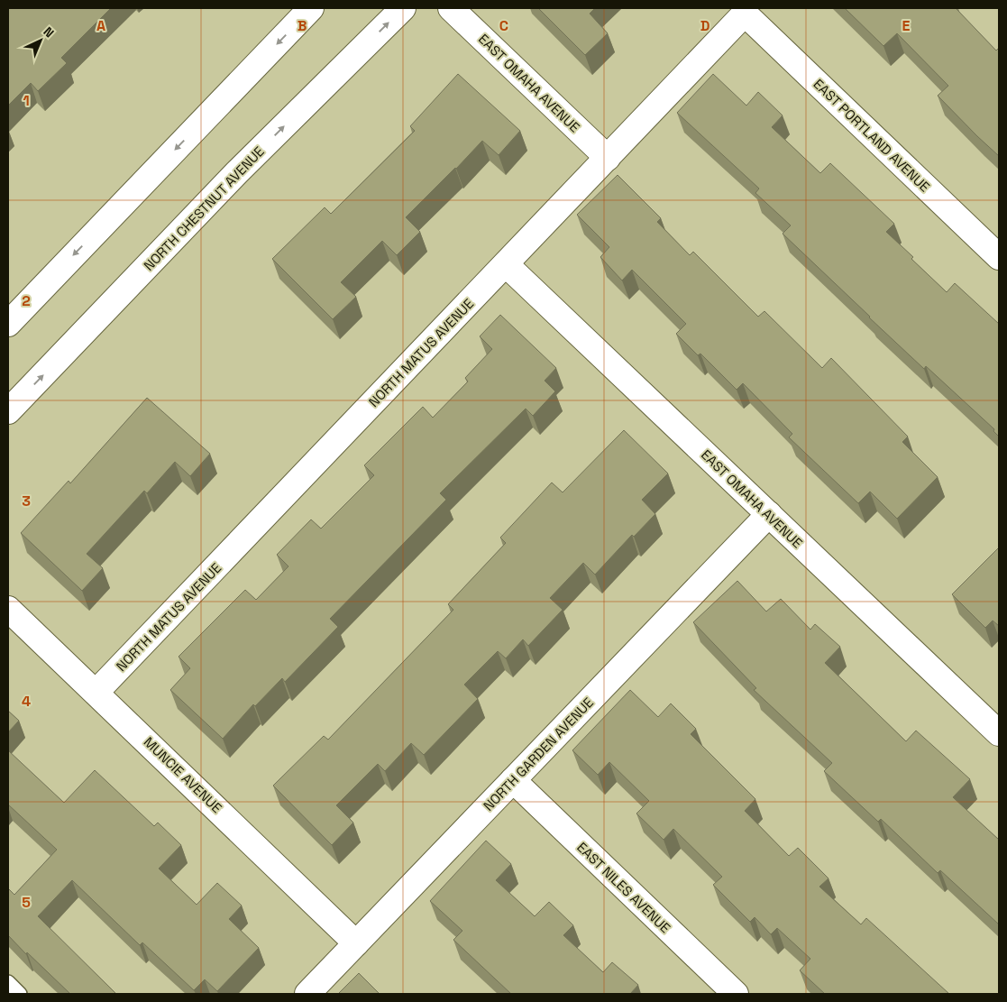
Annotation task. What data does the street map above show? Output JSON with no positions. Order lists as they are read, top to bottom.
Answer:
{
  "streets": {
    "street": [
      "EAST OMAHA AVENUE",
      "EAST PORTLAND AVENUE",
      "NORTH CHESTNUT AVENUE",
      "NORTH MATUS AVENUE",
      "NORTH GARDEN AVENUE",
      "MUNCIE AVENUE",
      "EAST NILES AVENUE"
    ]
  },
  "crossings": [
    ["EAST OMAHA AVENUE", "NORTH MATUS AVENUE"],
    ["EAST OMAHA AVENUE", "NORTH GARDEN AVENUE"],
    ["EAST PORTLAND AVENUE", "NORTH MATUS AVENUE"],
    ["NORTH MATUS AVENUE", "MUNCIE AVENUE"],
    ["NORTH GARDEN AVENUE", "MUNCIE AVENUE"],
    ["NORTH GARDEN AVENUE", "EAST NILES AVENUE"]
  ],
  "north": "top right",
  "grid": {
    "columns": [
      "A",
      "B",
      "C",
      "D",
      "E"
    ],
    "rows": [
      "1",
      "2",
      "3",
      "4",
      "5"
    ]
  }
}
